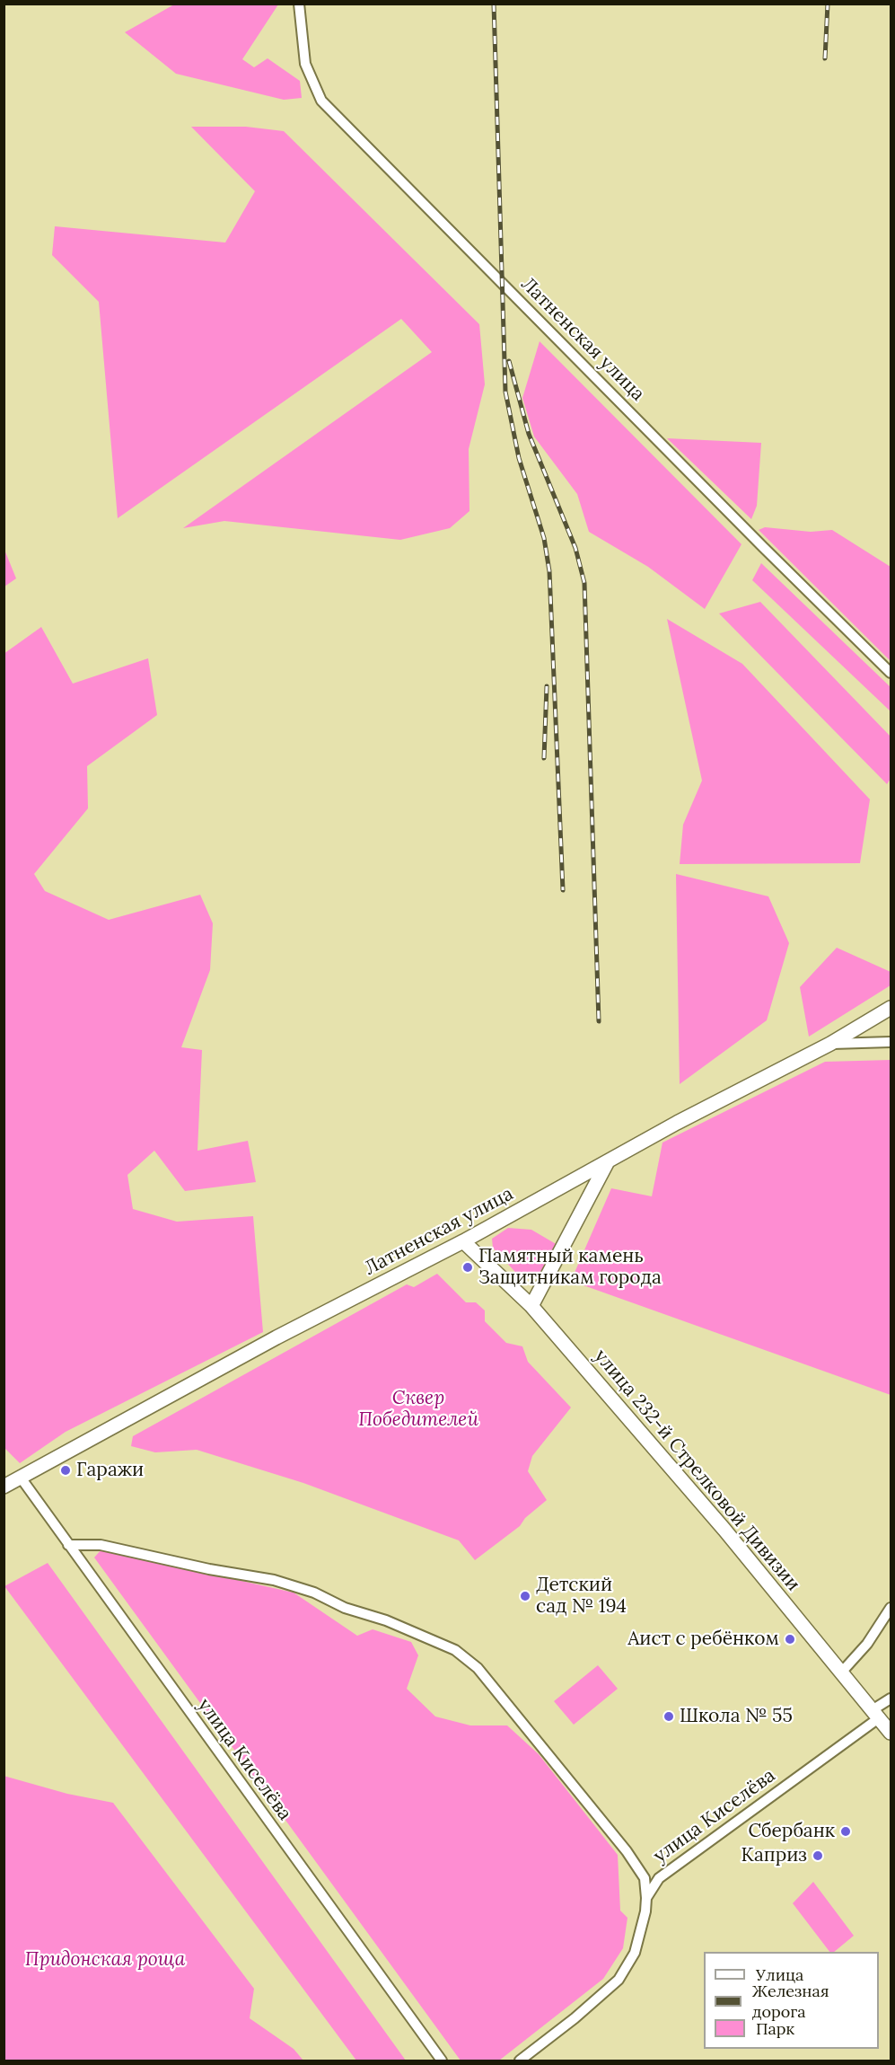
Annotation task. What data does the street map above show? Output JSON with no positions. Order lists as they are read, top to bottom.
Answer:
{
  "streets": {
    "street": ["Латненская улица", "улица 232-й Стрелковой Дивизии", "улица Киселёва"]
  },
  "crossings": [
    ["Латненская улица", "улица 232-й Стрелковой Дивизии"],
    ["Латненская улица", "улица Киселёва"],
    ["улица 232-й Стрелковой Дивизии", "улица Киселёва"]
  ],
  "parks": ["Сквер Победителей", "Придонская роща"],
  "places": [
    "Памятный камень Защитникам города",
    "Гаражи",
    "Детский сад № 194",
    "Аист с ребёнком",
    "Школа № 55",
    "Сбербанк",
    "Каприз"
  ],
  "legend": ["Улица", "Железная дорога", "Парк"]
}
